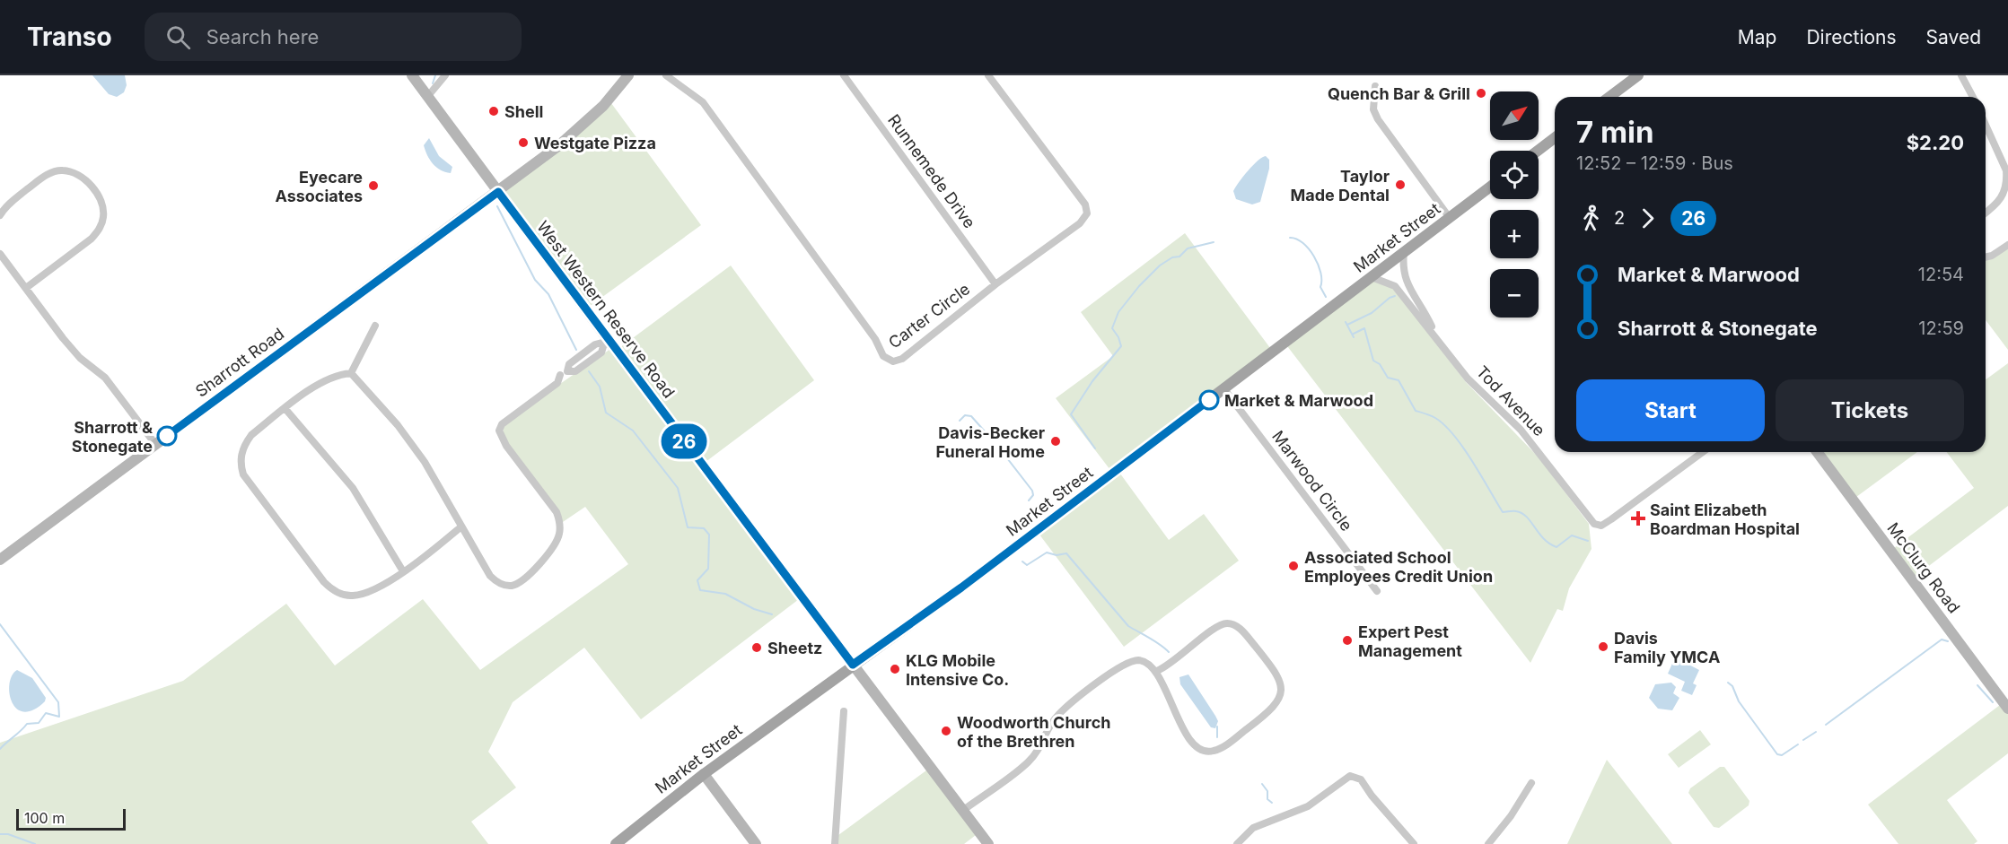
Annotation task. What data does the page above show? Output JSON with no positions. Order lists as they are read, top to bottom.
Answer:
{
  "streets": {
    "main road": ["Market Street"],
    "street": [
      "Runnemede Drive",
      "West Western Reserve Road",
      "Carter Circle",
      "Sharrott Road",
      "Tod Avenue",
      "Marwood Circle",
      "McClurg Road"
    ]
  },
  "crossings": [
    ["Runnemede Drive", "Carter Circle"],
    ["Market Street", "West Western Reserve Road"],
    ["Market Street", "Tod Avenue"],
    ["Market Street", "Marwood Circle"],
    ["West Western Reserve Road", "Sharrott Road"]
  ],
  "places": {
    "other": [
      "Quench Bar & Grill",
      "Shell",
      "Westgate Pizza",
      "Taylor Made Dental",
      "Eyecare Associates",
      "Market & Marwood",
      "Sharrott & Stonegate",
      "Davis-Becker Funeral Home",
      "Associated School Employees Credit Union",
      "Expert Pest Management",
      "Davis Family YMCA",
      "Sheetz",
      "KLG Mobile Intensive Co.",
      "Woodworth Church of the Brethren"
    ],
    "health": ["Saint Elizabeth Boardman Hospital"]
  },
  "lines": ["bus line 26"],
  "scale_bar": "100 m",
  "north": "top right",
  "page": {
    "header": "Transo",
    "search": "Search here",
    "nav": ["Map", "Directions", "Saved"],
    "on_map": "26",
    "map_buttons": ["+", "−"],
    "heading": ["7 min", "12:52 – 12:59 · Bus", "$2.20"],
    "legs": ["2", "26"],
    "list": [
      {
        "name": "Market & Marwood",
        "value": "12:54"
      },
      {
        "name": "Sharrott & Stonegate",
        "value": "12:59"
      }
    ],
    "buttons": ["Start", "Tickets"],
    "scale": "100 m"
  }
}
